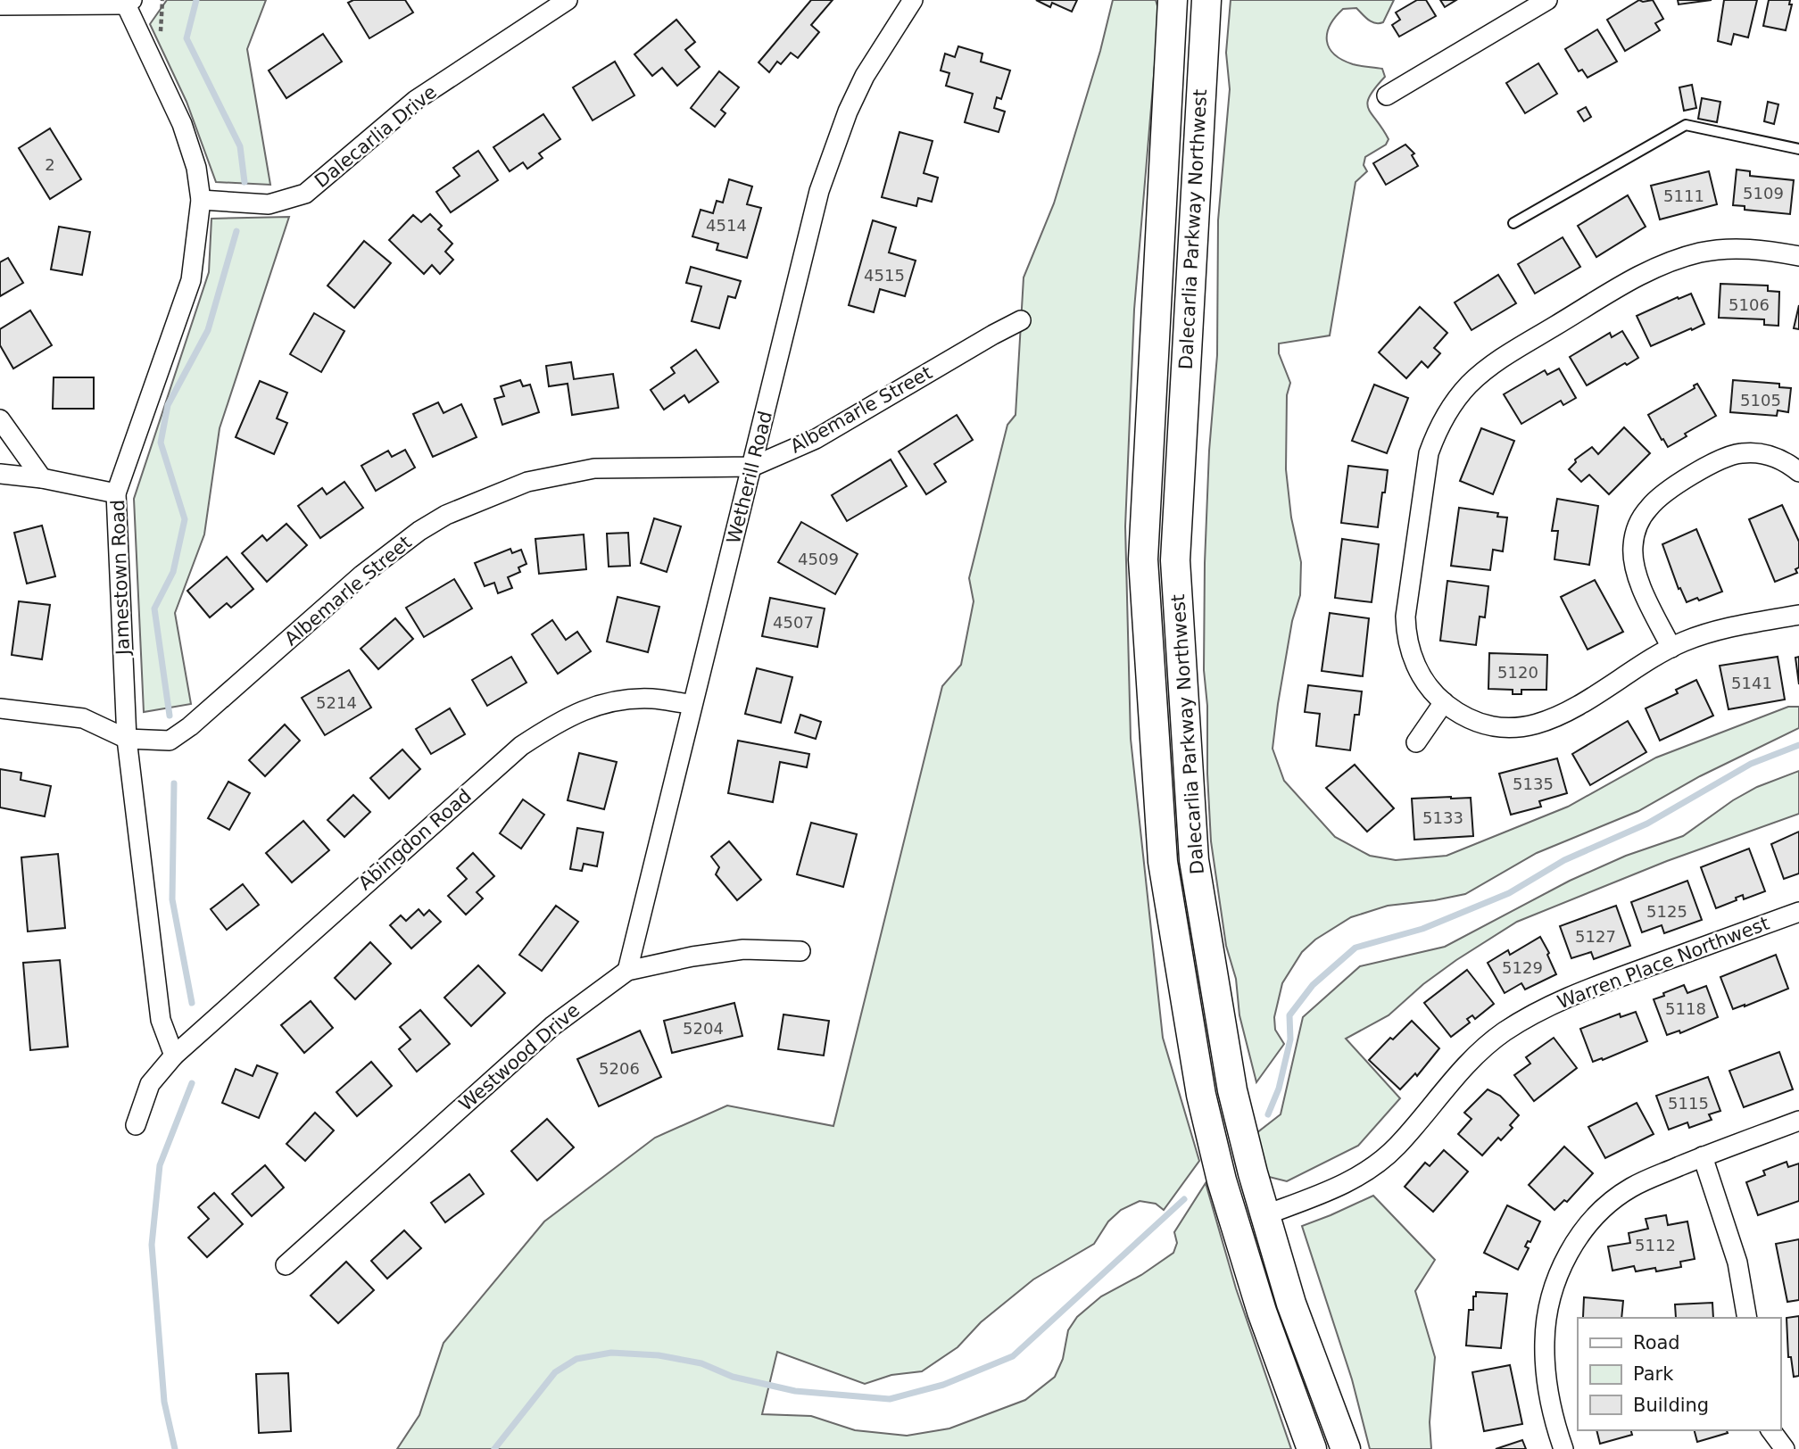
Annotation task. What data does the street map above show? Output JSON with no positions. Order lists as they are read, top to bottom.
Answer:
{
  "streets": {
    "main road": ["Dalecarlia Parkway Northwest"],
    "street": [
      "Dalecarlia Drive",
      "Albemarle Street",
      "Wetherill Road",
      "Jamestown Road",
      "Abingdon Road",
      "Warren Place Northwest",
      "Westwood Drive"
    ]
  },
  "crossings": [
    ["Dalecarlia Drive", "Jamestown Road"],
    ["Dalecarlia Parkway Northwest", "Warren Place Northwest"],
    ["Albemarle Street", "Wetherill Road"],
    ["Albemarle Street", "Jamestown Road"],
    ["Wetherill Road", "Abingdon Road"],
    ["Wetherill Road", "Westwood Drive"],
    ["Jamestown Road", "Abingdon Road"]
  ],
  "house_numbers": [
    "2",
    "5109",
    "5111",
    "4514",
    "4515",
    "5106",
    "5105",
    "4509",
    "4507",
    "5120",
    "5141",
    "5214",
    "5135",
    "5133",
    "5125",
    "5127",
    "5129",
    "5118",
    "5204",
    "5206",
    "5115",
    "5112"
  ],
  "legend": ["Road", "Park", "Building"]
}
